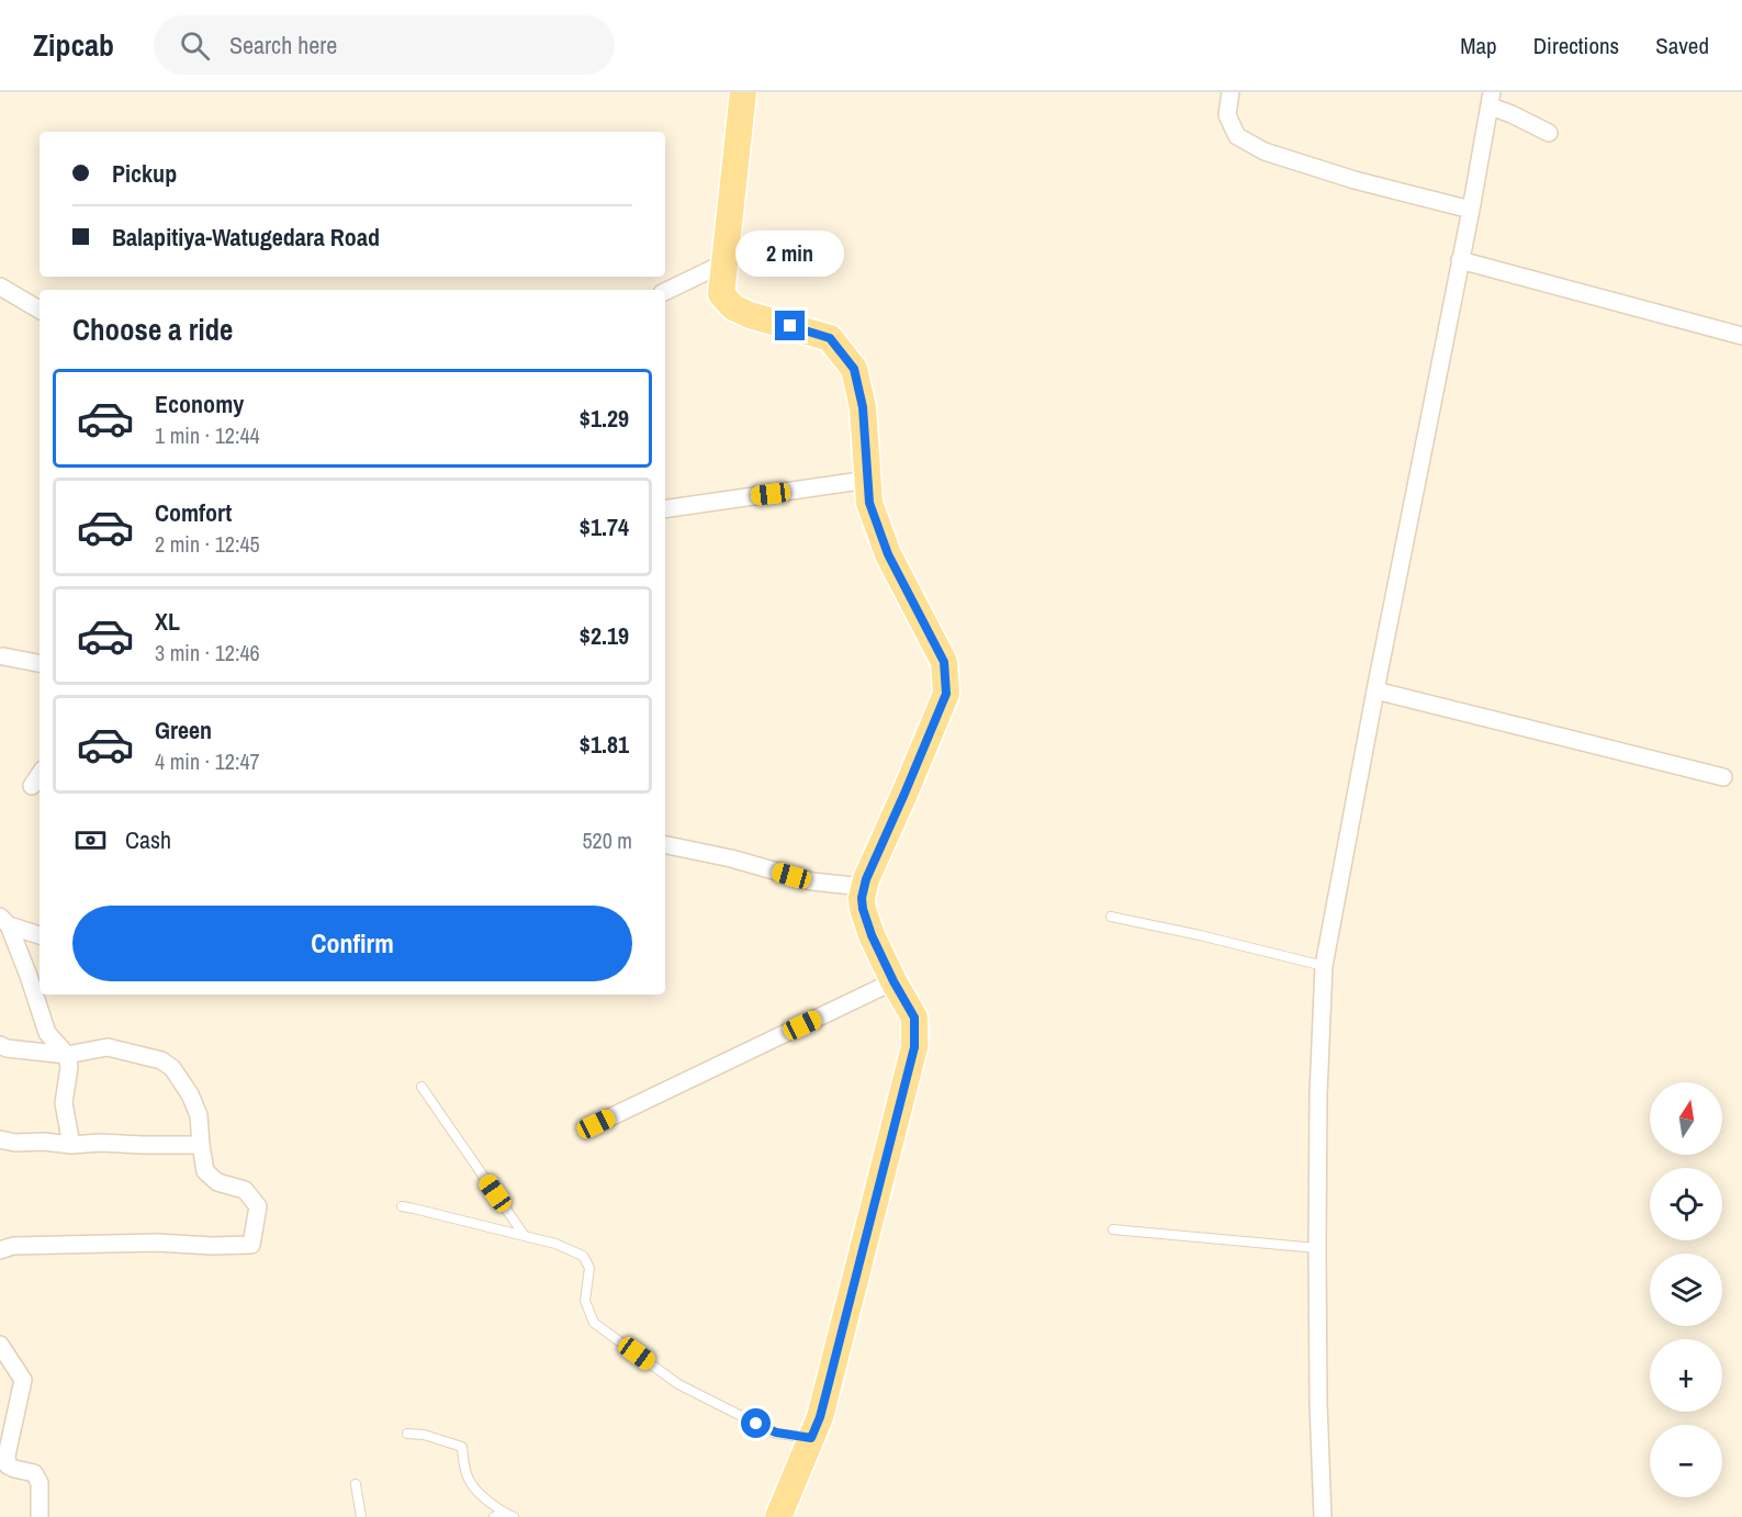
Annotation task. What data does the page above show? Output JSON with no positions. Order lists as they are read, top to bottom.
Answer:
{
  "north": "top",
  "page": {
    "header": "Zipcab",
    "search": "Search here",
    "nav": ["Map", "Directions", "Saved"],
    "banner": ["Pickup", "Balapitiya-Watugedara Road"],
    "bubble": "2 min",
    "heading": "Choose a ride",
    "list": [
      {
        "name": "Economy",
        "note": "1 min · 12:44",
        "value": "$1.29"
      },
      {
        "name": "Comfort",
        "note": "2 min · 12:45",
        "value": "$1.74"
      },
      {
        "name": "XL",
        "note": "3 min · 12:46",
        "value": "$2.19"
      },
      {
        "name": "Green",
        "note": "4 min · 12:47",
        "value": "$1.81"
      }
    ],
    "pay": ["Cash", "520 m"],
    "buttons": "Confirm",
    "map_buttons": ["+", "−"]
  }
}
